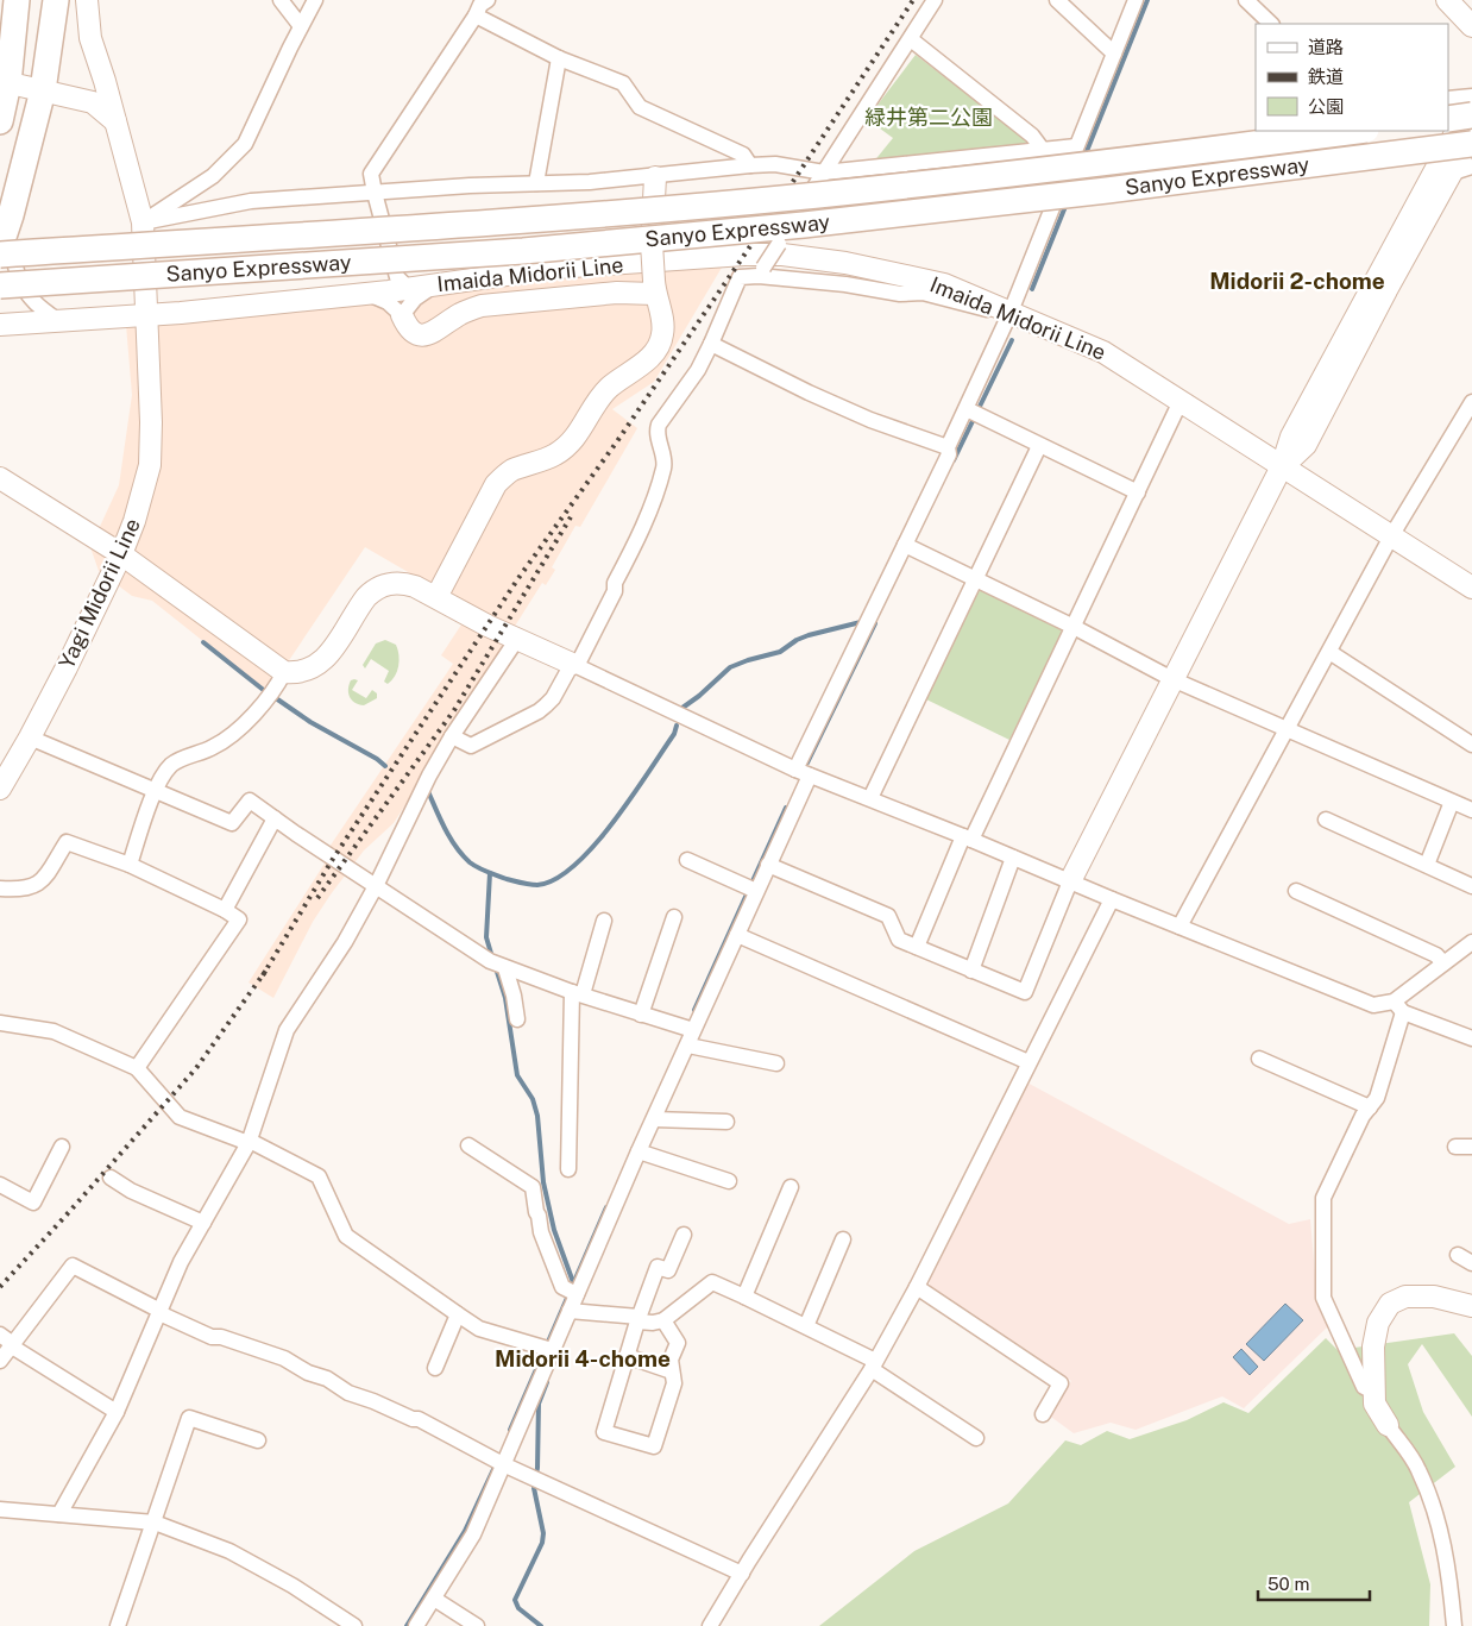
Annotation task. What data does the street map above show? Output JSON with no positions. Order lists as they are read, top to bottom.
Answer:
{
  "streets": {
    "highway": ["Sanyo Expressway"],
    "street": ["Imaida Midorii Line", "Yagi Midorii Line"]
  },
  "crossings": [
    ["Imaida Midorii Line", "Yagi Midorii Line"]
  ],
  "districts": ["Midorii 2-chome", "Midorii 4-chome"],
  "parks": ["緑井第二公園"],
  "legend": ["道路", "鉄道", "公園"],
  "scale_bar": "50 m"
}
